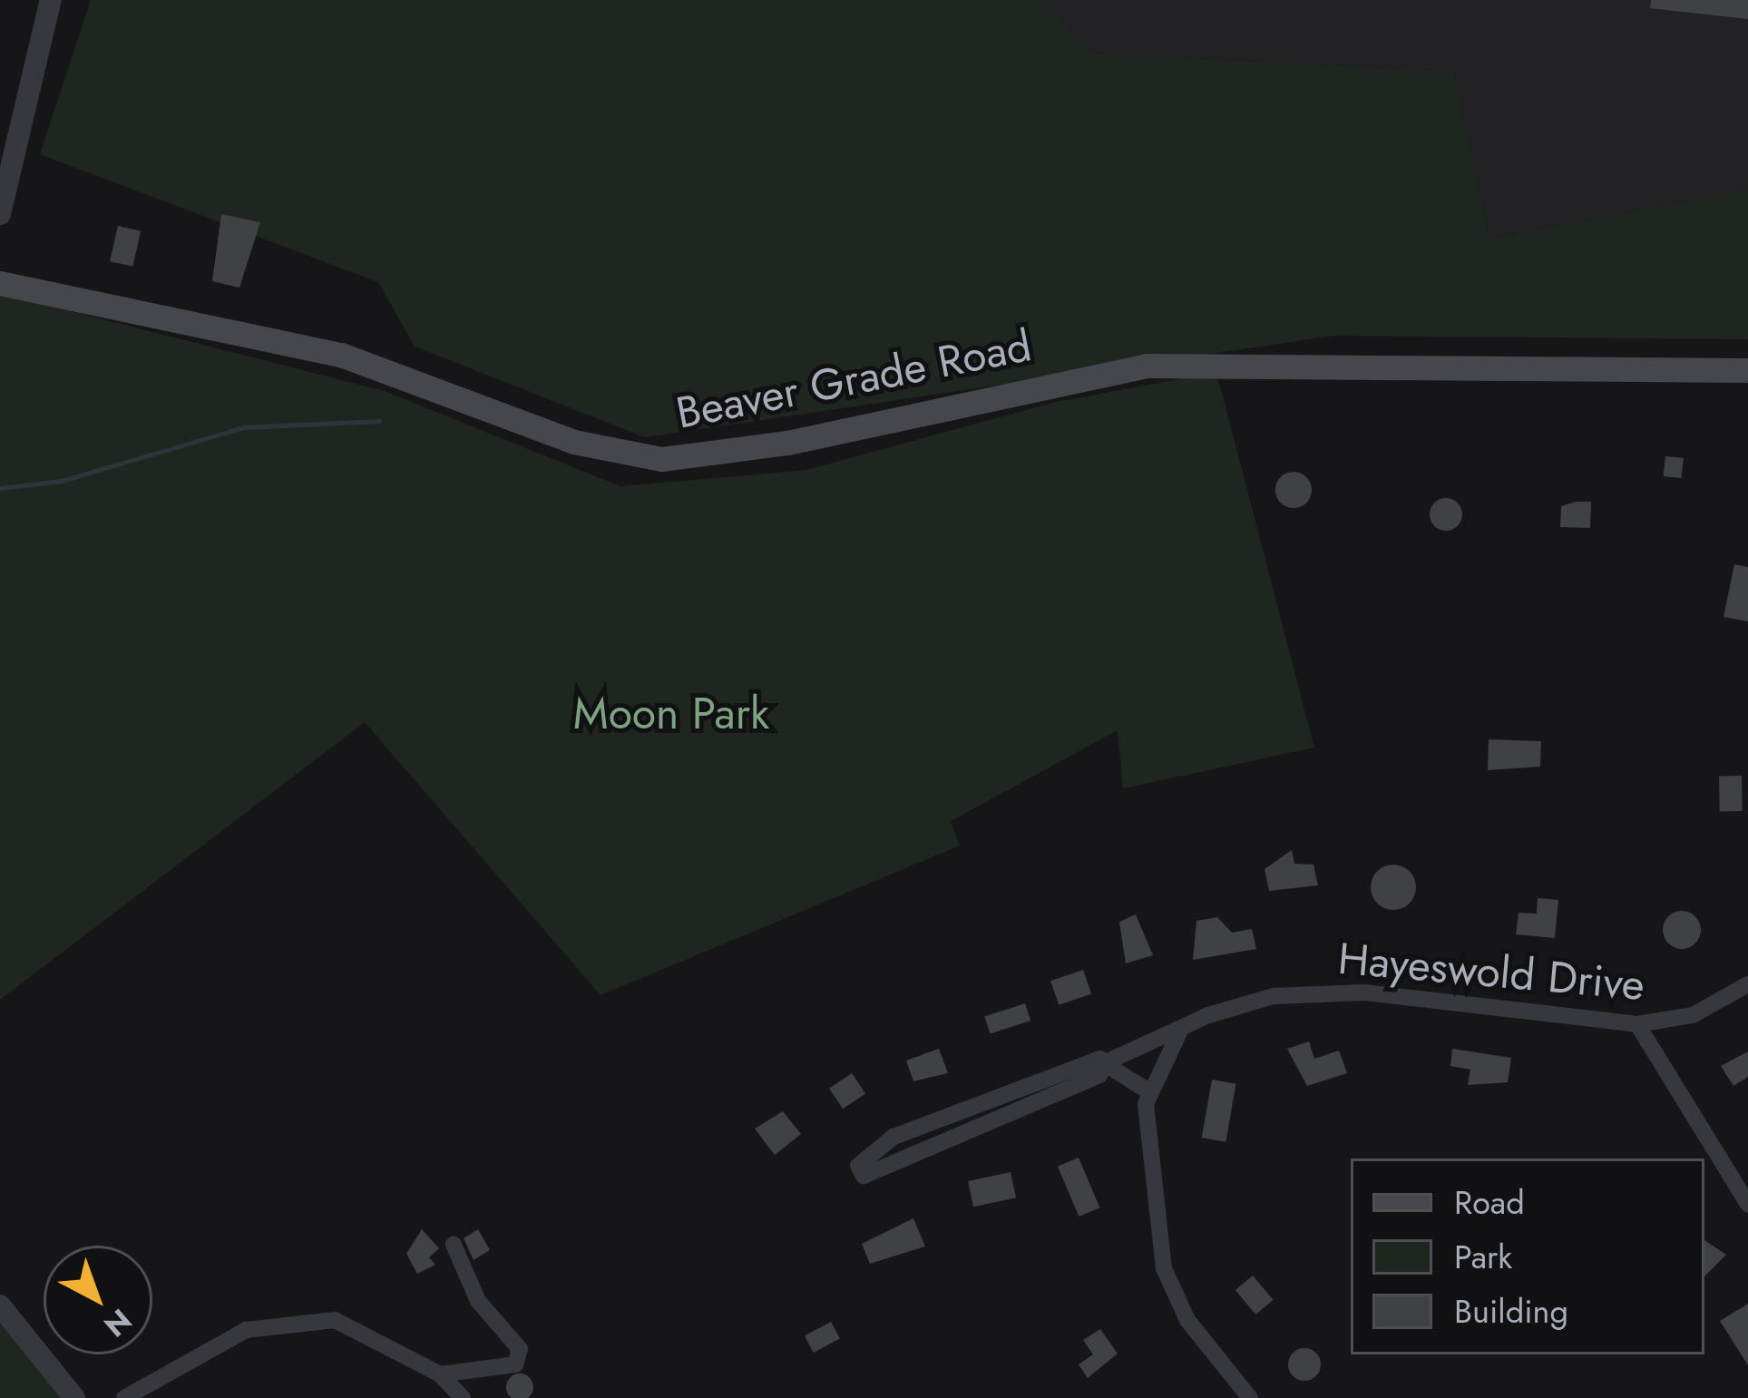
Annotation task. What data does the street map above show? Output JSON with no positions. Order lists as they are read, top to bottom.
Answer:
{
  "streets": {
    "main road": ["Beaver Grade Road"],
    "street": ["Hayeswold Drive"]
  },
  "parks": ["Moon Park"],
  "legend": ["Road", "Park", "Building"],
  "north": "bottom right"
}
